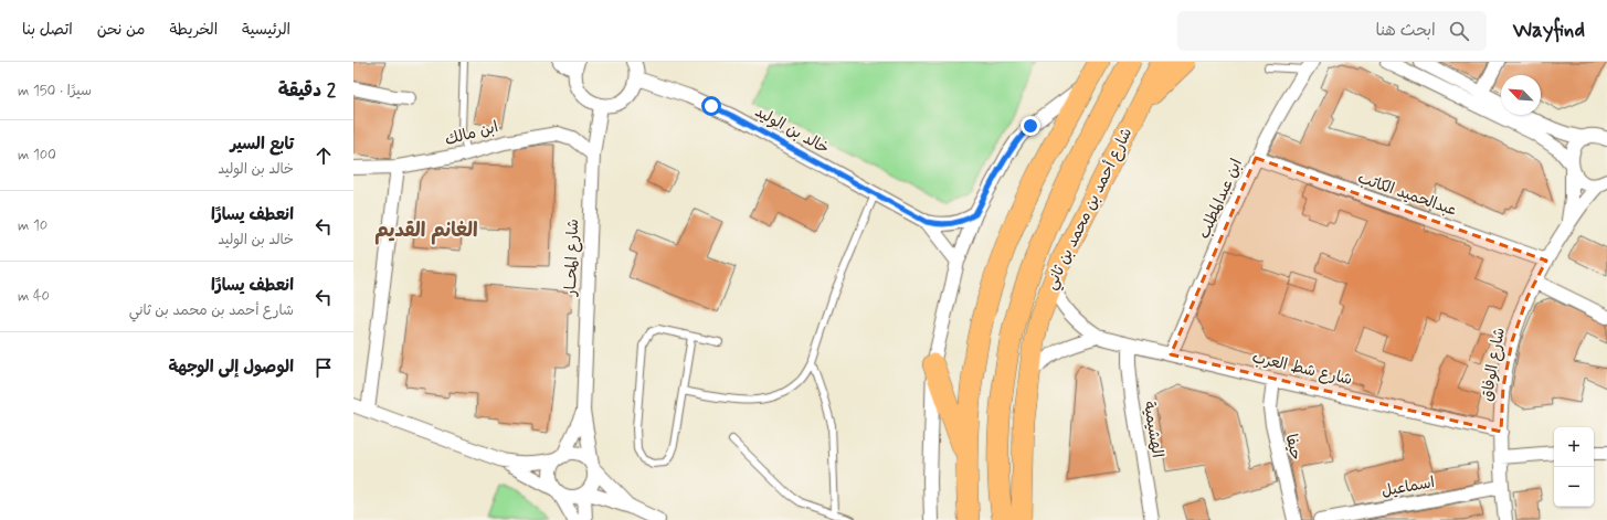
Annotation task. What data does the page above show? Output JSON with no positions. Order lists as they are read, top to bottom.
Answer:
{
  "streets": {
    "main road": ["شارع أحمد بن محمد بن ثاني"],
    "street": [
      "خالد بن الوليد",
      "ابن مالك",
      "عبدالحميد الكاتب",
      "ابن عبدالمطلب",
      "شارع المحــار",
      "شارع الوفاق",
      "شارع شط العرب",
      "الهشيمية",
      "حيفا",
      "اسماعيل"
    ]
  },
  "crossings": [
    ["ابن مالك", "شارع المحــار"],
    ["عبدالحميد الكاتب", "ابن عبدالمطلب"],
    ["عبدالحميد الكاتب", "شارع الوفاق"],
    ["ابن عبدالمطلب", "شارع شط العرب"],
    ["شارع أحمد بن محمد بن ثاني", "شارع شط العرب"],
    ["شارع الوفاق", "شارع شط العرب"],
    ["شارع الوفاق", "اسماعيل"],
    ["شارع شط العرب", "الهشيمية"],
    ["شارع شط العرب", "حيفا"]
  ],
  "districts": ["الغانم القديم"],
  "north": "top left",
  "page": {
    "header": "Wayfind",
    "search": "ابحث هنا",
    "nav": [
      "الرئيسية",
      "الخريطة",
      "من نحن",
      "اتصل بنا"
    ],
    "heading": ["2 دقيقة", "سيرًا · 150 m"],
    "list": [
      ["تابع السير", "خالد بن الوليد", "100 m"],
      ["انعطف يسارًا", "خالد بن الوليد", "10 m"],
      ["انعطف يسارًا", "شارع أحمد بن محمد بن ثاني", "40 m"],
      "الوصول إلى الوجهة"
    ],
    "map_buttons": ["+", "−"]
  }
}
